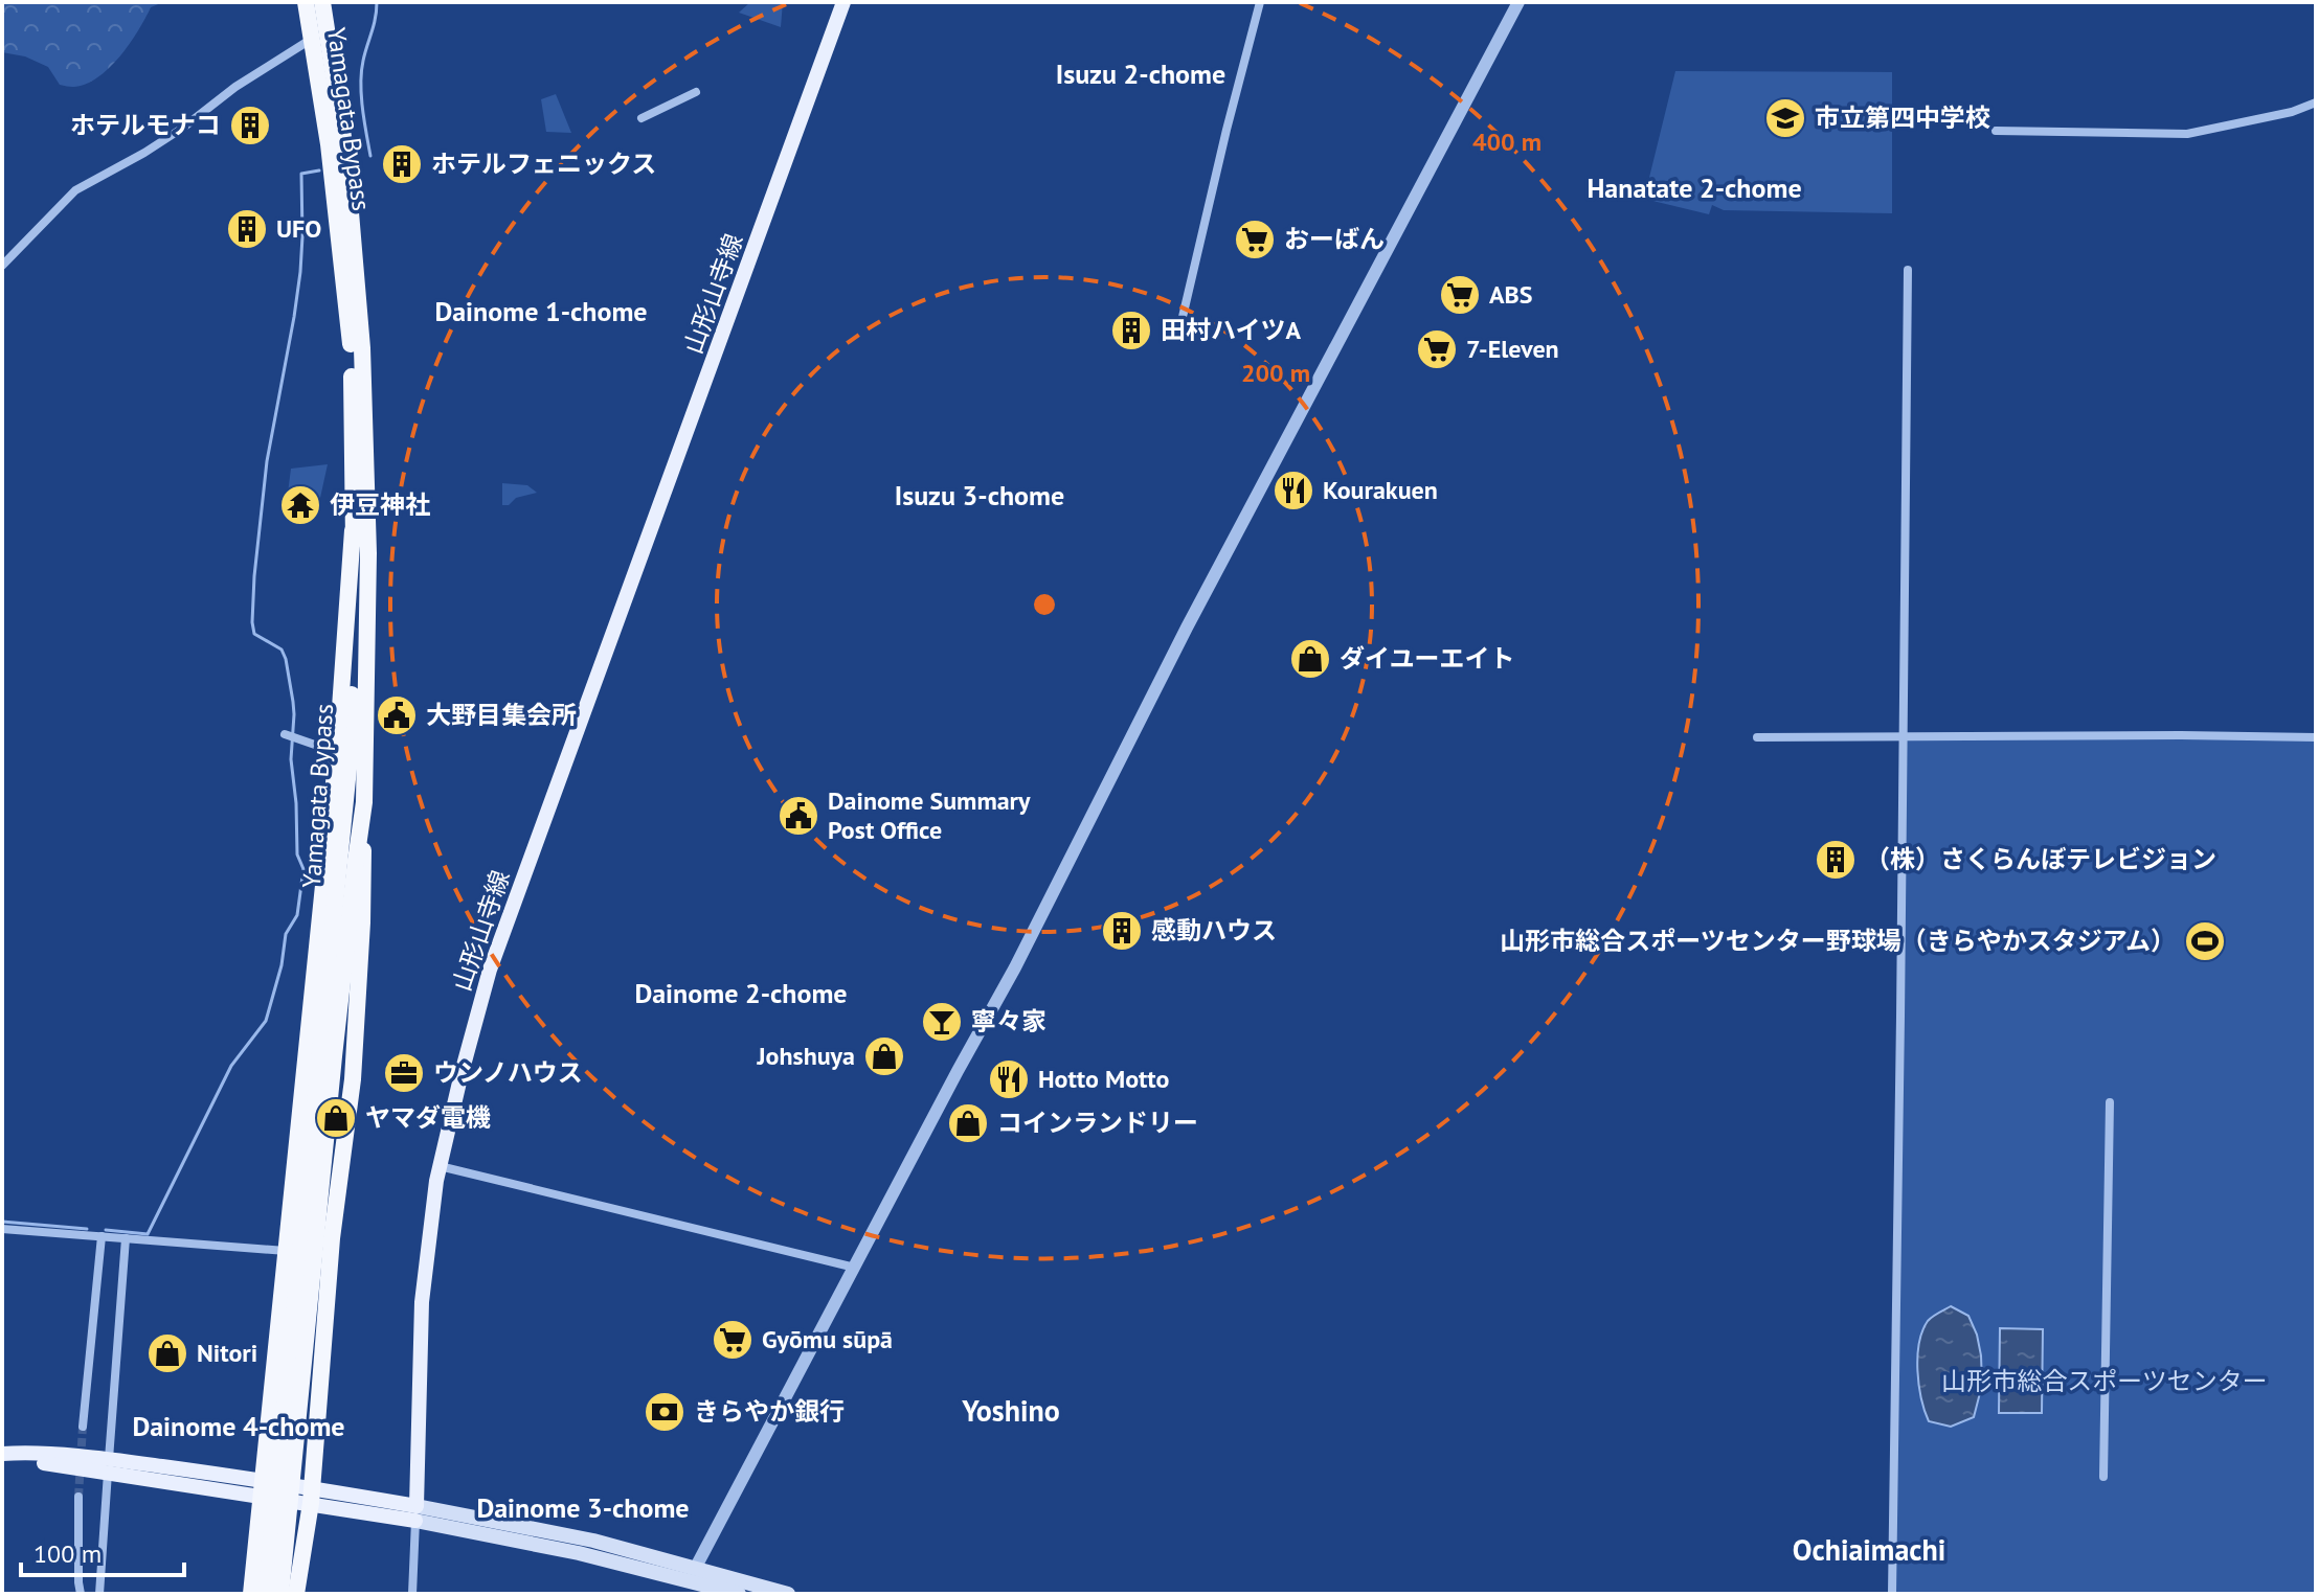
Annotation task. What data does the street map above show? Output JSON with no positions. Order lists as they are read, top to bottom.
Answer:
{
  "streets": {
    "highway": ["Yamagata Bypass"],
    "main road": ["山形山寺線"]
  },
  "districts": [
    "Isuzu 2-chome",
    "Hanatate 2-chome",
    "Dainome 1-chome",
    "Isuzu 3-chome",
    "Dainome 2-chome",
    "Yoshino",
    "Dainome 4-chome",
    "Dainome 3-chome",
    "Ochiaimachi"
  ],
  "parks": ["山形市総合スポーツセンター"],
  "places": {
    "school or university": ["市立第四中学校"],
    "building": [
      "ホテルモナコ",
      "ホテルフェニックス",
      "UFO",
      "田村ハイツA",
      "（株）さくらんぼテレビジョン",
      "感動ハウス"
    ],
    "supermarket": [
      "おーばん",
      "ABS",
      "7-Eleven",
      "Gyōmu sūpā"
    ],
    "restaurant": ["Kourakuen", "Hotto Motto"],
    "temple": ["伊豆神社"],
    "shop": [
      "ダイユーエイト",
      "Johshuya",
      "ヤマダ電機",
      "コインランドリー",
      "Nitori"
    ],
    "public building": ["大野目集会所", "Dainome Summary Post Office"],
    "sports": ["山形市総合スポーツセンター野球場（きらやかスタジアム）"],
    "bar": ["寧々家"],
    "office": ["ウンノハウス"],
    "bank": ["きらやか銀行"]
  },
  "scale_bar": "100 m",
  "rings": ["400 m", "200 m"]
}
